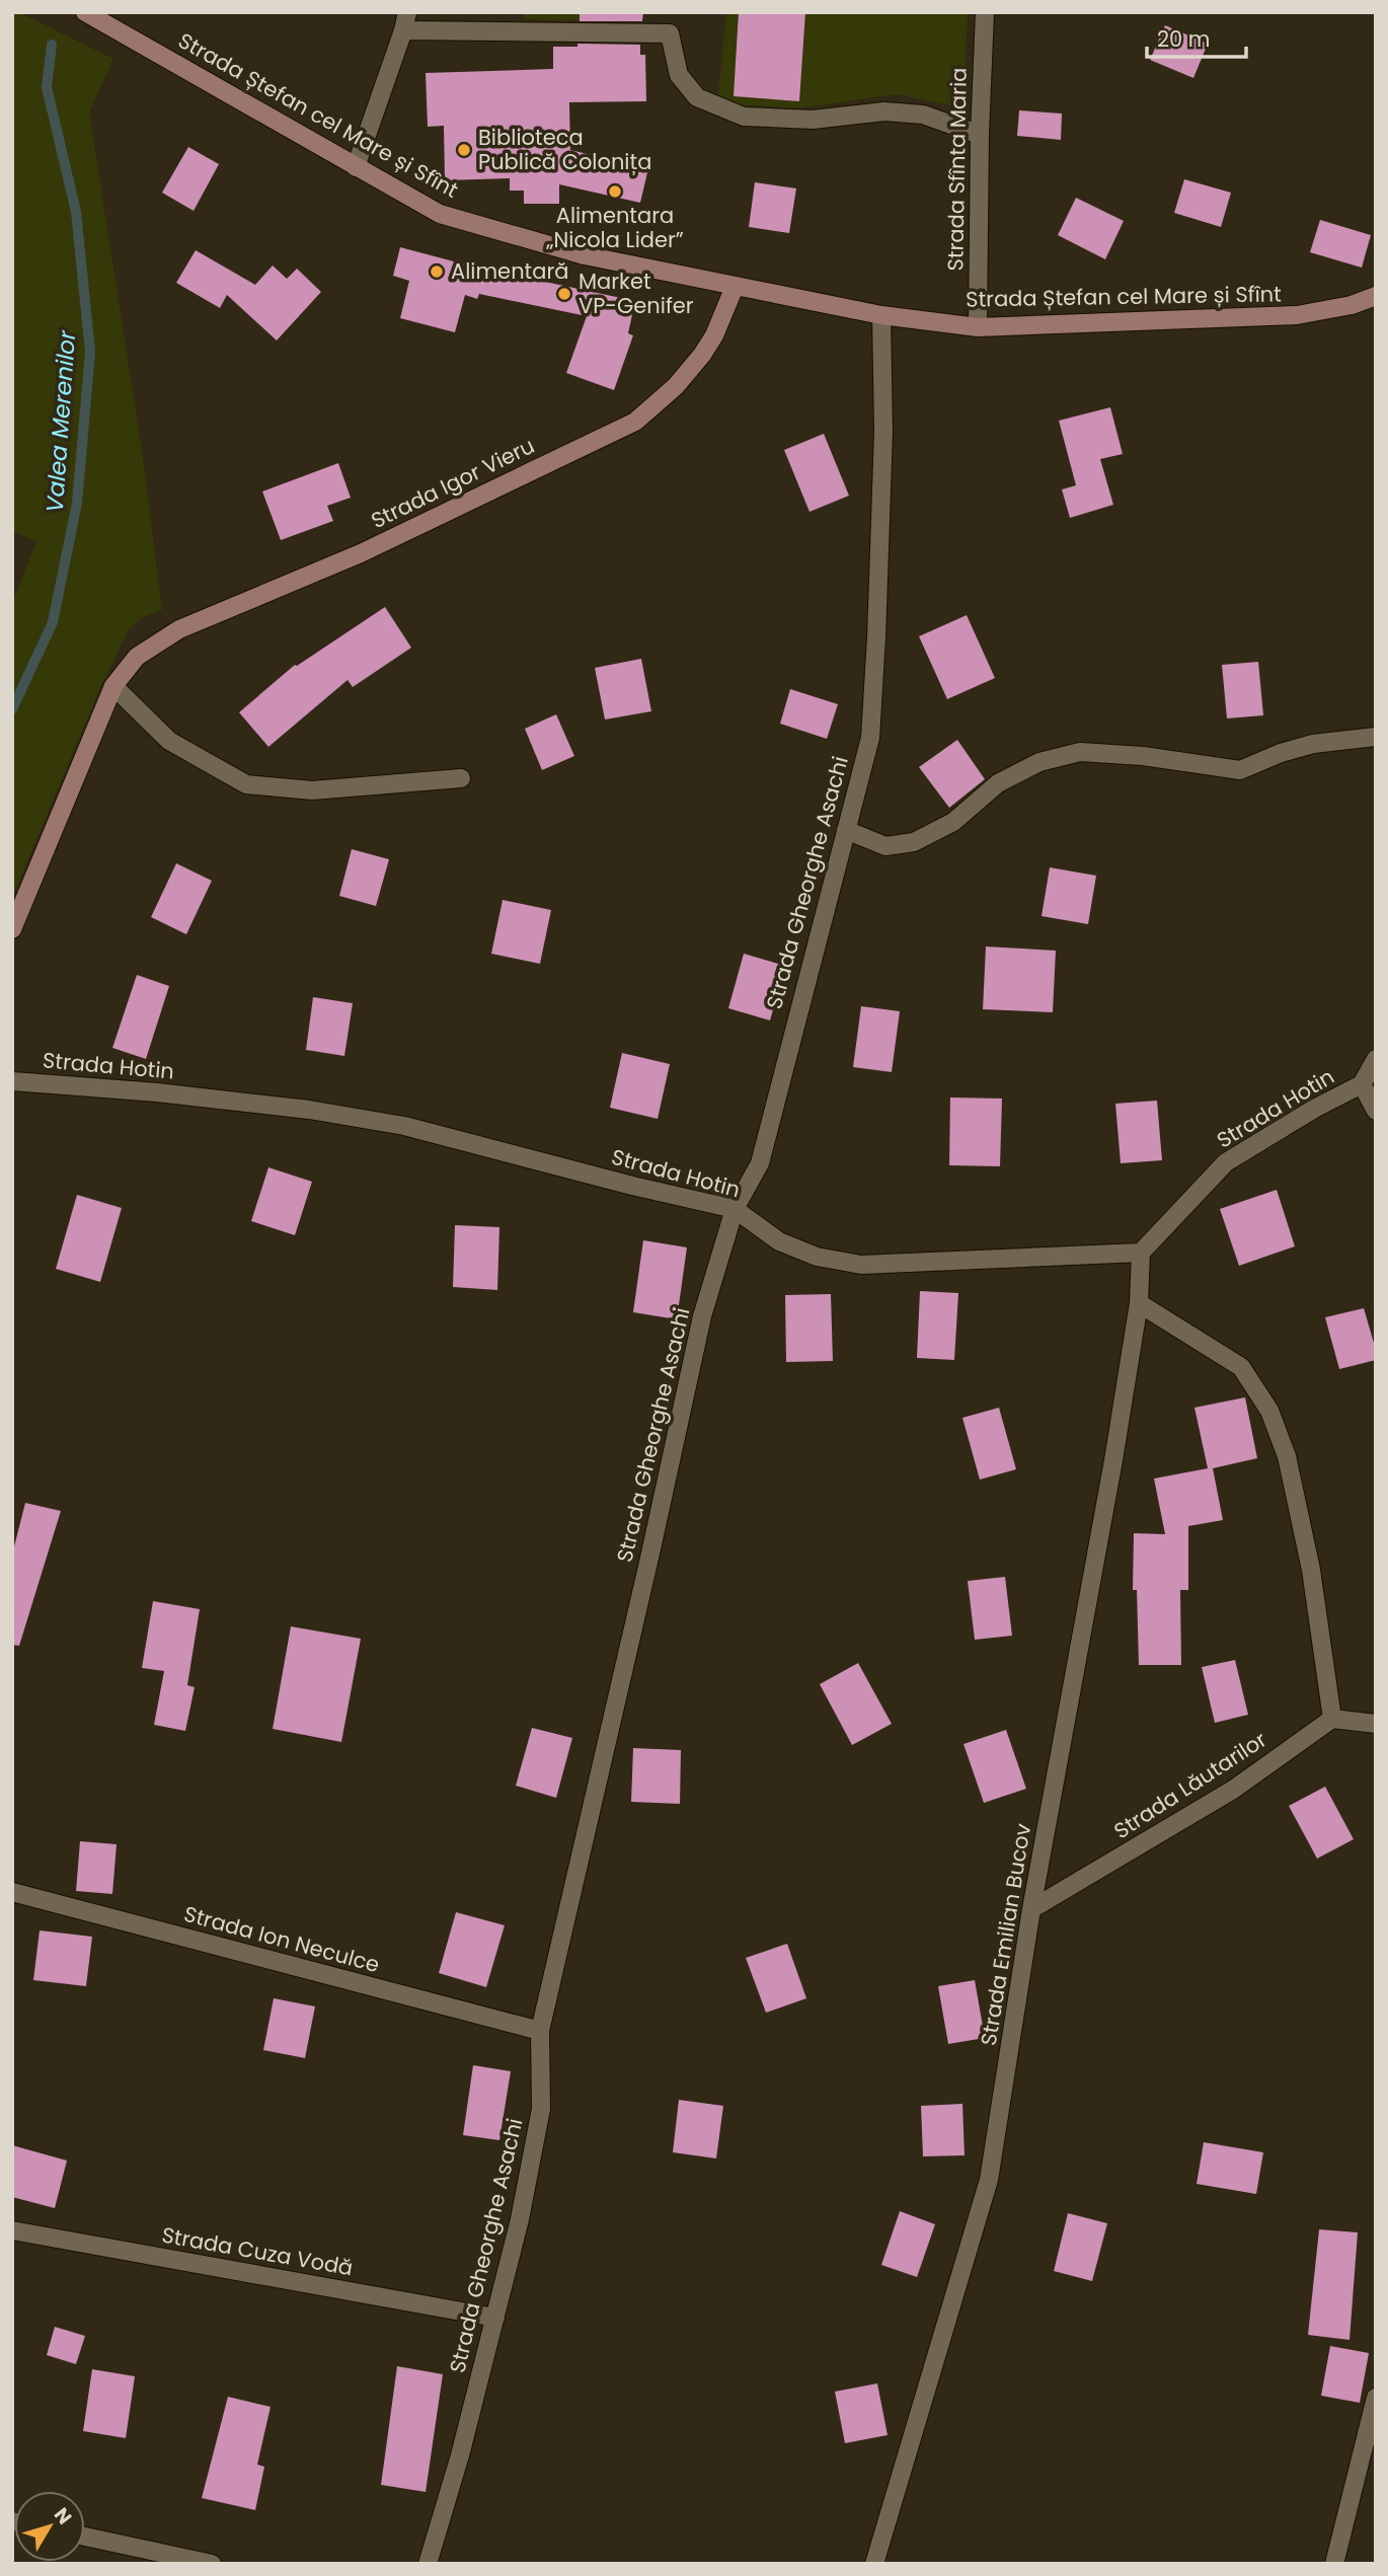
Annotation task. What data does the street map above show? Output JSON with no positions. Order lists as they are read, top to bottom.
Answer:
{
  "streets": {
    "street": [
      "Strada Ștefan cel Mare și Sfînt",
      "Strada Sfînta Maria",
      "Strada Igor Vieru",
      "Strada Gheorghe Asachi",
      "Strada Hotin",
      "Strada Lăutarilor",
      "Strada Emilian Bucov",
      "Strada Ion Neculce",
      "Strada Cuza Vodă"
    ]
  },
  "crossings": [
    ["Strada Ștefan cel Mare și Sfînt", "Strada Sfînta Maria"],
    ["Strada Ștefan cel Mare și Sfînt", "Strada Igor Vieru"],
    ["Strada Ștefan cel Mare și Sfînt", "Strada Gheorghe Asachi"],
    ["Strada Gheorghe Asachi", "Strada Hotin"],
    ["Strada Gheorghe Asachi", "Strada Ion Neculce"],
    ["Strada Gheorghe Asachi", "Strada Cuza Vodă"],
    ["Strada Hotin", "Strada Emilian Bucov"],
    ["Strada Lăutarilor", "Strada Emilian Bucov"]
  ],
  "water": ["Valea Merenilor"],
  "places": [
    "Biblioteca Publică Colonița",
    "Alimentara „Nicola Lider”",
    "Alimentară",
    "Market VP-Genifer"
  ],
  "scale_bar": "20 m",
  "north": "top right"
}
